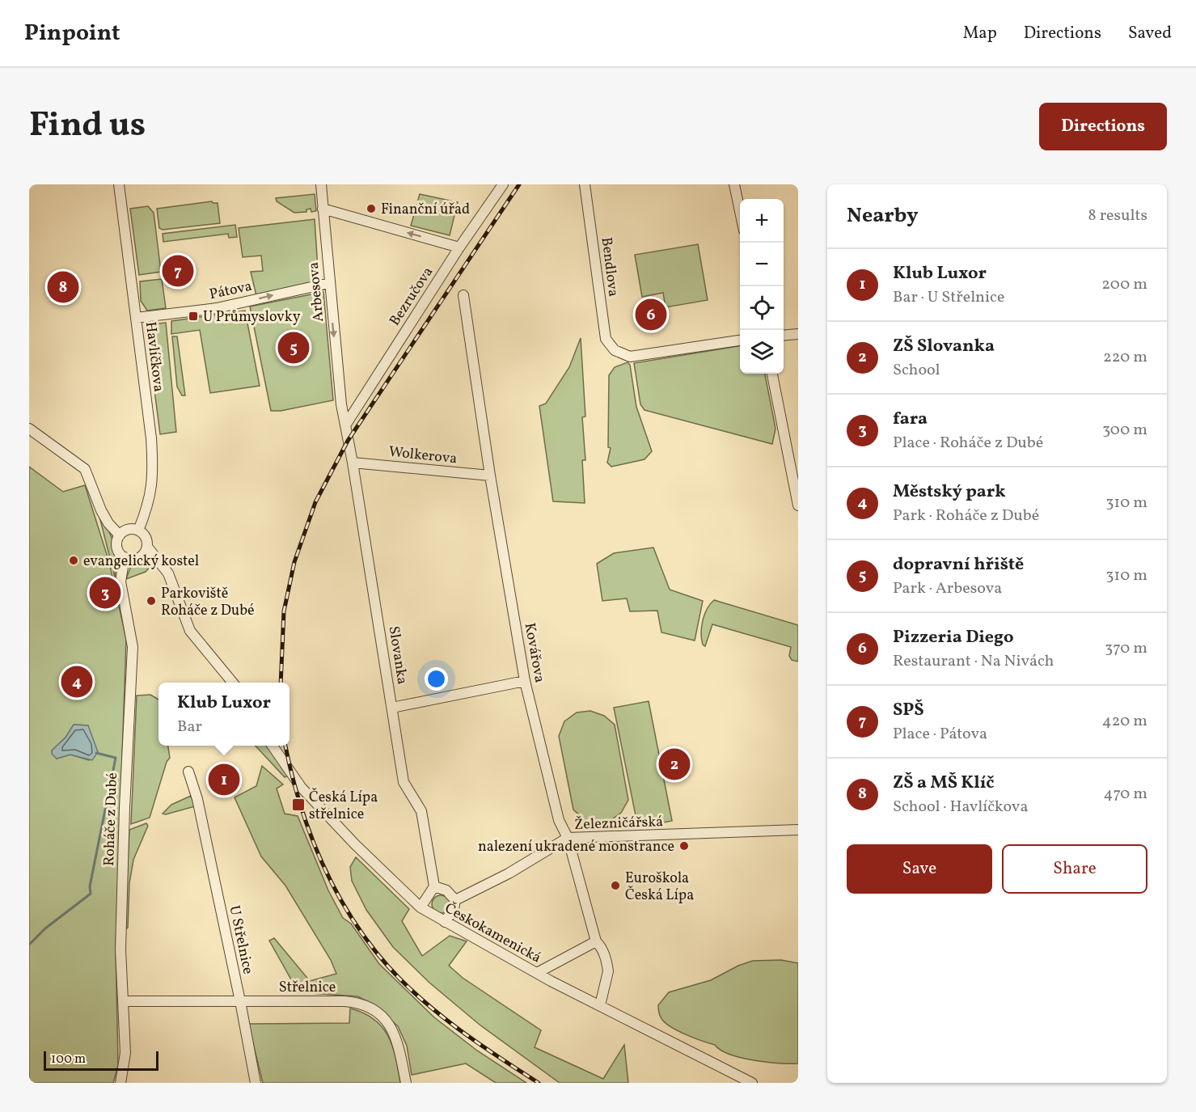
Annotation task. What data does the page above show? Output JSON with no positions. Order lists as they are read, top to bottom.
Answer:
{
  "streets": {
    "street": [
      "Bendlova",
      "Pátova",
      "Arbesova",
      "Bezručova",
      "Havlíčkova",
      "Wolkerova",
      "Kovářova",
      "Slovanka",
      "Roháče z Dubé",
      "Železničářská",
      "Českokamenická",
      "U Střelnice",
      "Střelnice"
    ]
  },
  "crossings": [
    ["Pátova", "Arbesova"],
    ["Pátova", "Havlíčkova"],
    ["Arbesova", "Bezručova"],
    ["Arbesova", "Slovanka"],
    ["Bezručova", "Slovanka"],
    ["Havlíčkova", "Roháče z Dubé"],
    ["Wolkerova", "Kovářova"],
    ["Wolkerova", "Slovanka"],
    ["Kovářova", "Železničářská"],
    ["Kovářova", "Českokamenická"],
    ["U Střelnice", "Střelnice"]
  ],
  "one_way": ["Pátova", "Arbesova"],
  "places": {
    "other": [
      "Finanční úřad",
      "evangelický kostel",
      "Parkoviště Roháče z Dubé",
      "nalezení ukradené monstrance",
      "Euroškola Česká Lípa"
    ],
    "transit": ["U Průmyslovky", "Česká Lípa střelnice"]
  },
  "scale_bar": "100 m",
  "page": {
    "header": "Pinpoint",
    "nav": ["Map", "Directions", "Saved"],
    "title": "Find us",
    "buttons": [
      "Directions",
      ["Save", "Share"]
    ],
    "heading": ["Nearby", "8 results"],
    "map_buttons": ["+", "−"],
    "list": [
      {
        "mark": "1",
        "name": "Klub Luxor",
        "note": "Bar · U Střelnice",
        "value": "200 m"
      },
      {
        "mark": "2",
        "name": "ZŠ Slovanka",
        "note": "School",
        "value": "220 m"
      },
      {
        "mark": "3",
        "name": "fara",
        "note": "Place · Roháče z Dubé",
        "value": "300 m"
      },
      {
        "mark": "4",
        "name": "Městský park",
        "note": "Park · Roháče z Dubé",
        "value": "310 m"
      },
      {
        "mark": "5",
        "name": "dopravní hřiště",
        "note": "Park · Arbesova",
        "value": "310 m"
      },
      {
        "mark": "6",
        "name": "Pizzeria Diego",
        "note": "Restaurant · Na Nivách",
        "value": "370 m"
      },
      {
        "mark": "7",
        "name": "SPŠ",
        "note": "Place · Pátova",
        "value": "420 m"
      },
      {
        "mark": "8",
        "name": "ZŠ a MŠ Klíč",
        "note": "School · Havlíčkova",
        "value": "470 m"
      }
    ],
    "pins": [
      "7",
      "8",
      "6",
      "5",
      "3",
      "4",
      "2",
      "1"
    ],
    "popup": ["Klub Luxor", "Bar"],
    "scale": "100 m"
  }
}
